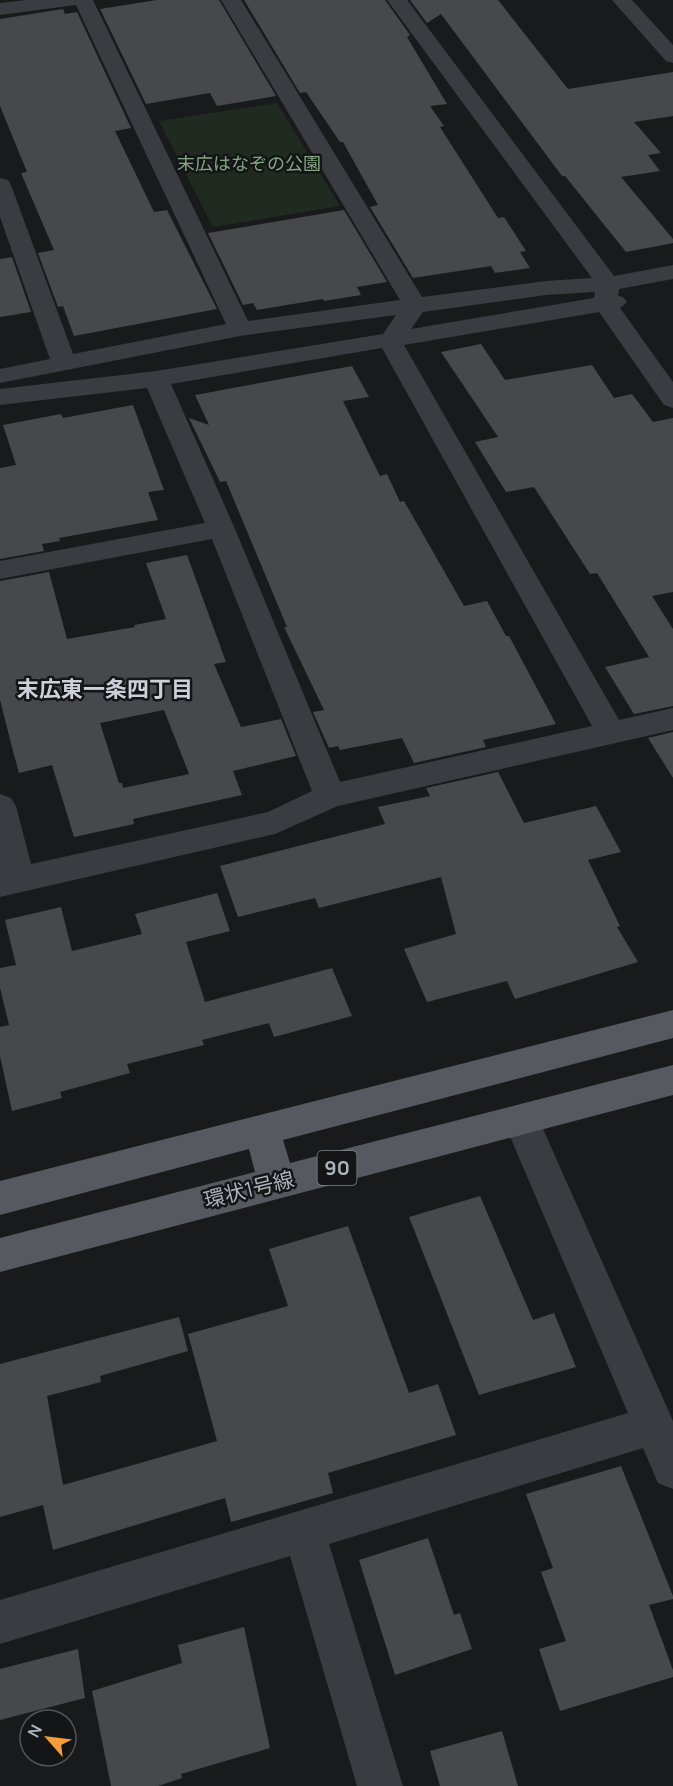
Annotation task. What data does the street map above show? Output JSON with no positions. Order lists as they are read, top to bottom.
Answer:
{
  "streets": {
    "main road": ["90", "環状1号線"]
  },
  "districts": ["末広東一条四丁目"],
  "parks": ["末広はなぞの公園"],
  "north": "top left"
}
